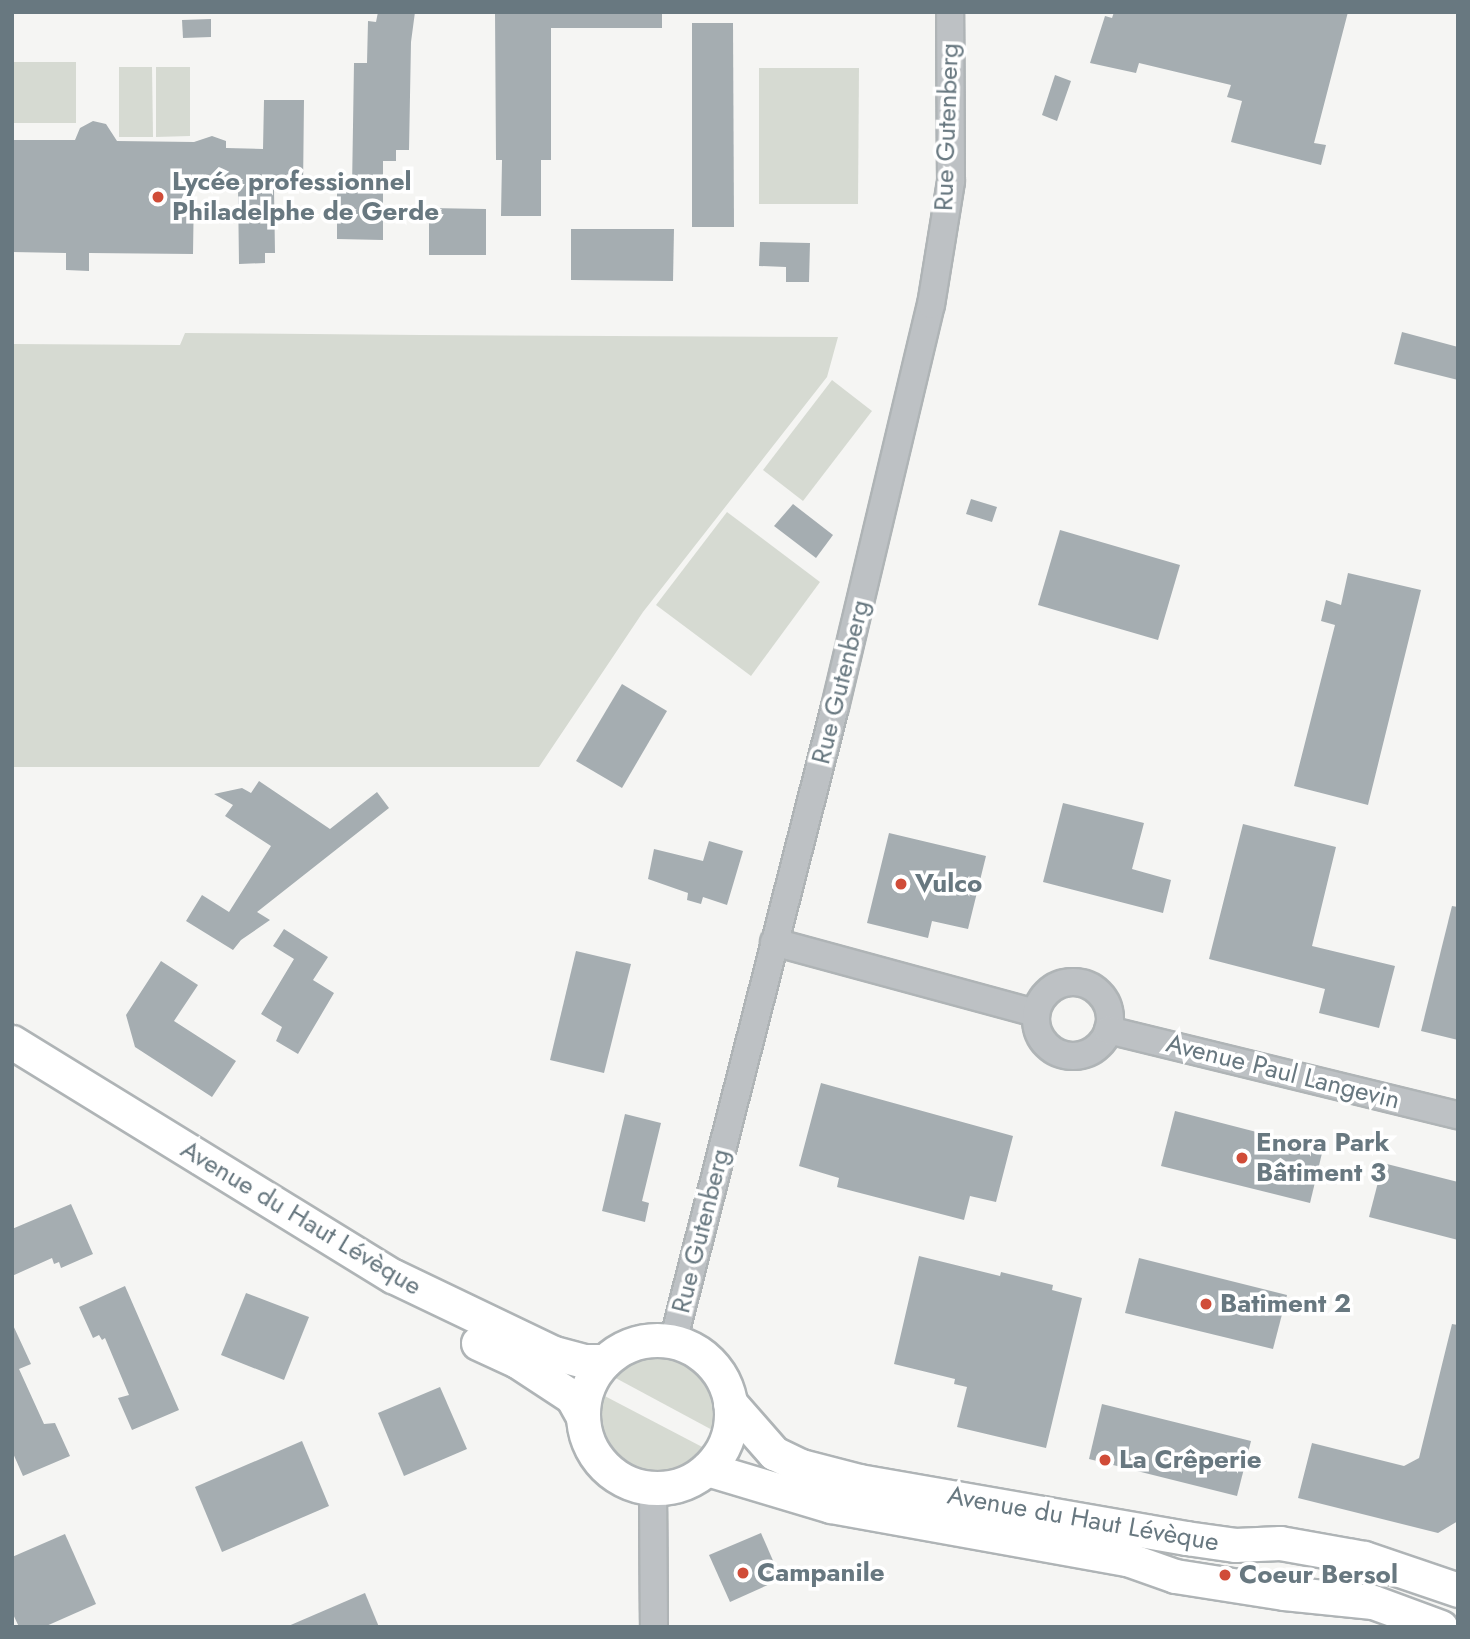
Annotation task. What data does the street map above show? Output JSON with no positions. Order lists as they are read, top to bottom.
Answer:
{
  "streets": {
    "main road": ["Avenue du Haut Lévèque"],
    "street": ["Rue Gutenberg", "Avenue Paul Langevin"]
  },
  "crossings": [
    ["Rue Gutenberg", "Avenue du Haut Lévèque"]
  ],
  "places": [
    "Lycée professionnel Philadelphe de Gerde",
    "Vulco",
    "Enora Park Bâtiment 3",
    "Batiment 2",
    "La Crêperie",
    "Campanile",
    "Coeur Bersol"
  ]
}
